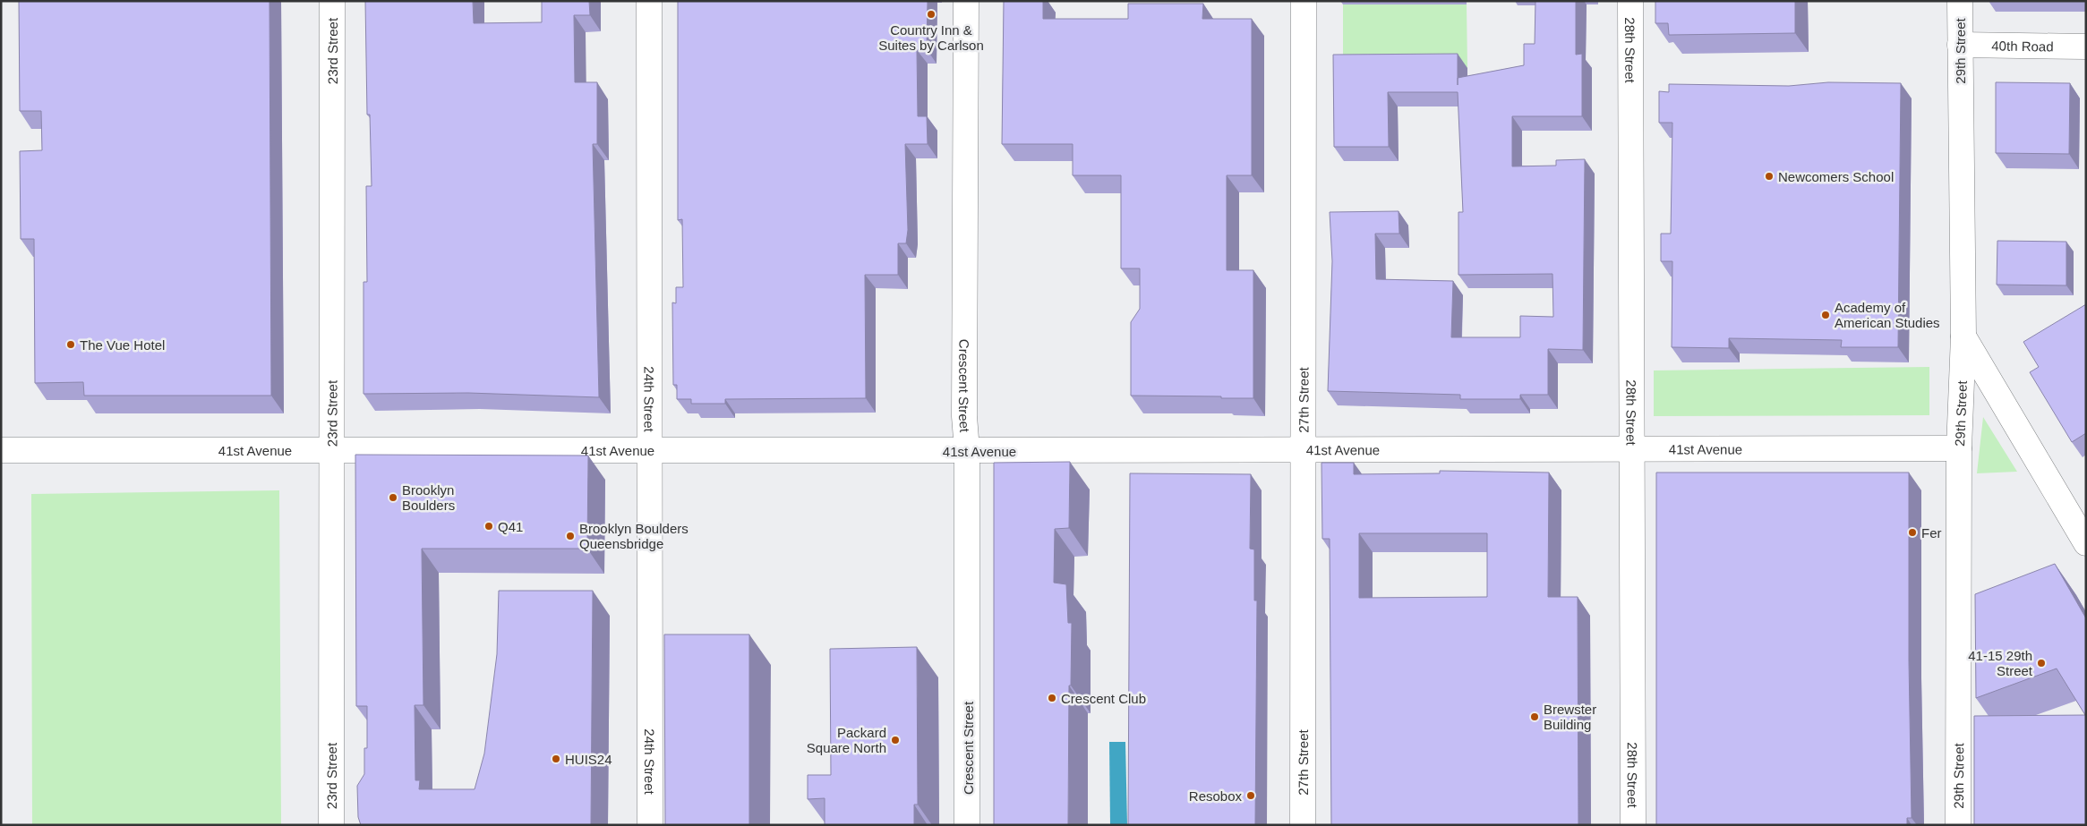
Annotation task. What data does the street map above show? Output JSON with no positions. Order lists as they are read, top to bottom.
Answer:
{
  "streets": {
    "street": [
      "40th Road",
      "23rd Street",
      "28th Street",
      "29th Street",
      "Crescent Street",
      "27th Street",
      "24th Street",
      "41st Avenue"
    ]
  },
  "crossings": [
    ["40th Road", "29th Street"],
    ["23rd Street", "41st Avenue"],
    ["28th Street", "41st Avenue"],
    ["29th Street", "41st Avenue"],
    ["Crescent Street", "41st Avenue"],
    ["27th Street", "41st Avenue"],
    ["24th Street", "41st Avenue"]
  ],
  "places": [
    "Country Inn & Suites by Carlson",
    "Newcomers School",
    "Academy of American Studies",
    "The Vue Hotel",
    "Brooklyn Boulders",
    "Q41",
    "Fer",
    "Brooklyn Boulders Queensbridge",
    "41-15 29th Street",
    "Crescent Club",
    "Brewster Building",
    "Packard Square North",
    "HUIS24",
    "Resobox"
  ]
}
